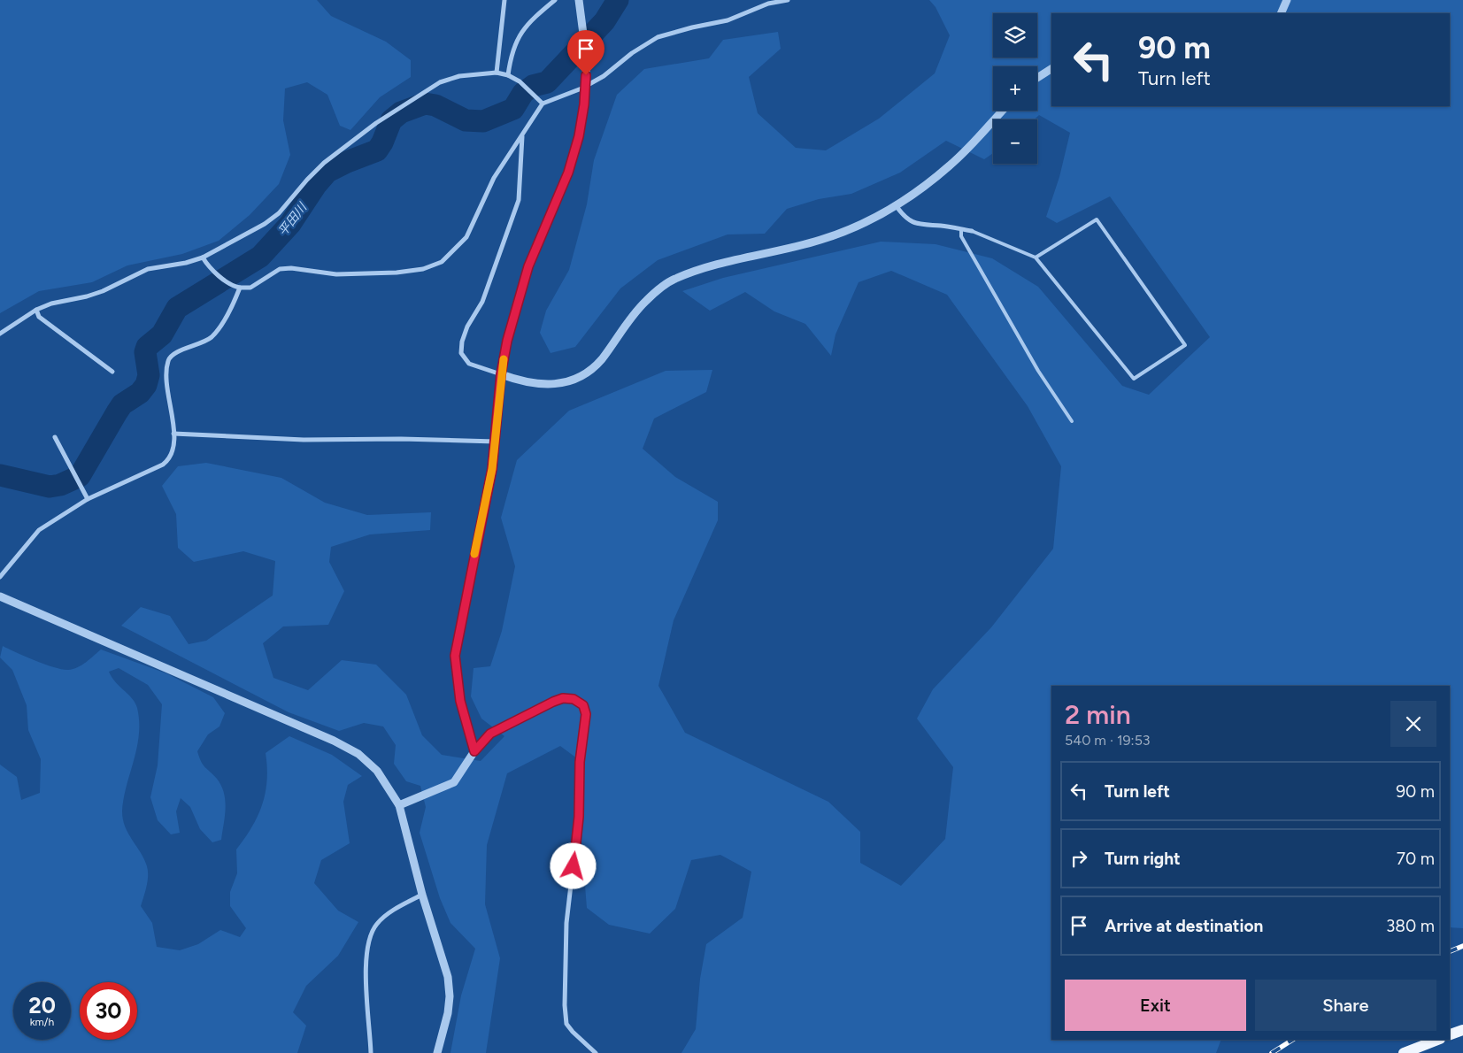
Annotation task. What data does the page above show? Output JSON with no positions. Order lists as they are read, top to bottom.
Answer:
{
  "water": ["平田川"],
  "page": {
    "map_buttons": ["+", "−"],
    "turn": ["90 m", "Turn left"],
    "heading": ["2 min", "540 m · 19:53"],
    "list": [
      {
        "name": "Turn left",
        "value": "90 m"
      },
      {
        "name": "Turn right",
        "value": "70 m"
      },
      {
        "name": "Arrive at destination",
        "value": "380 m"
      }
    ],
    "buttons": ["Exit", "Share"],
    "speed": "20 km/h",
    "limit": "30"
  }
}
